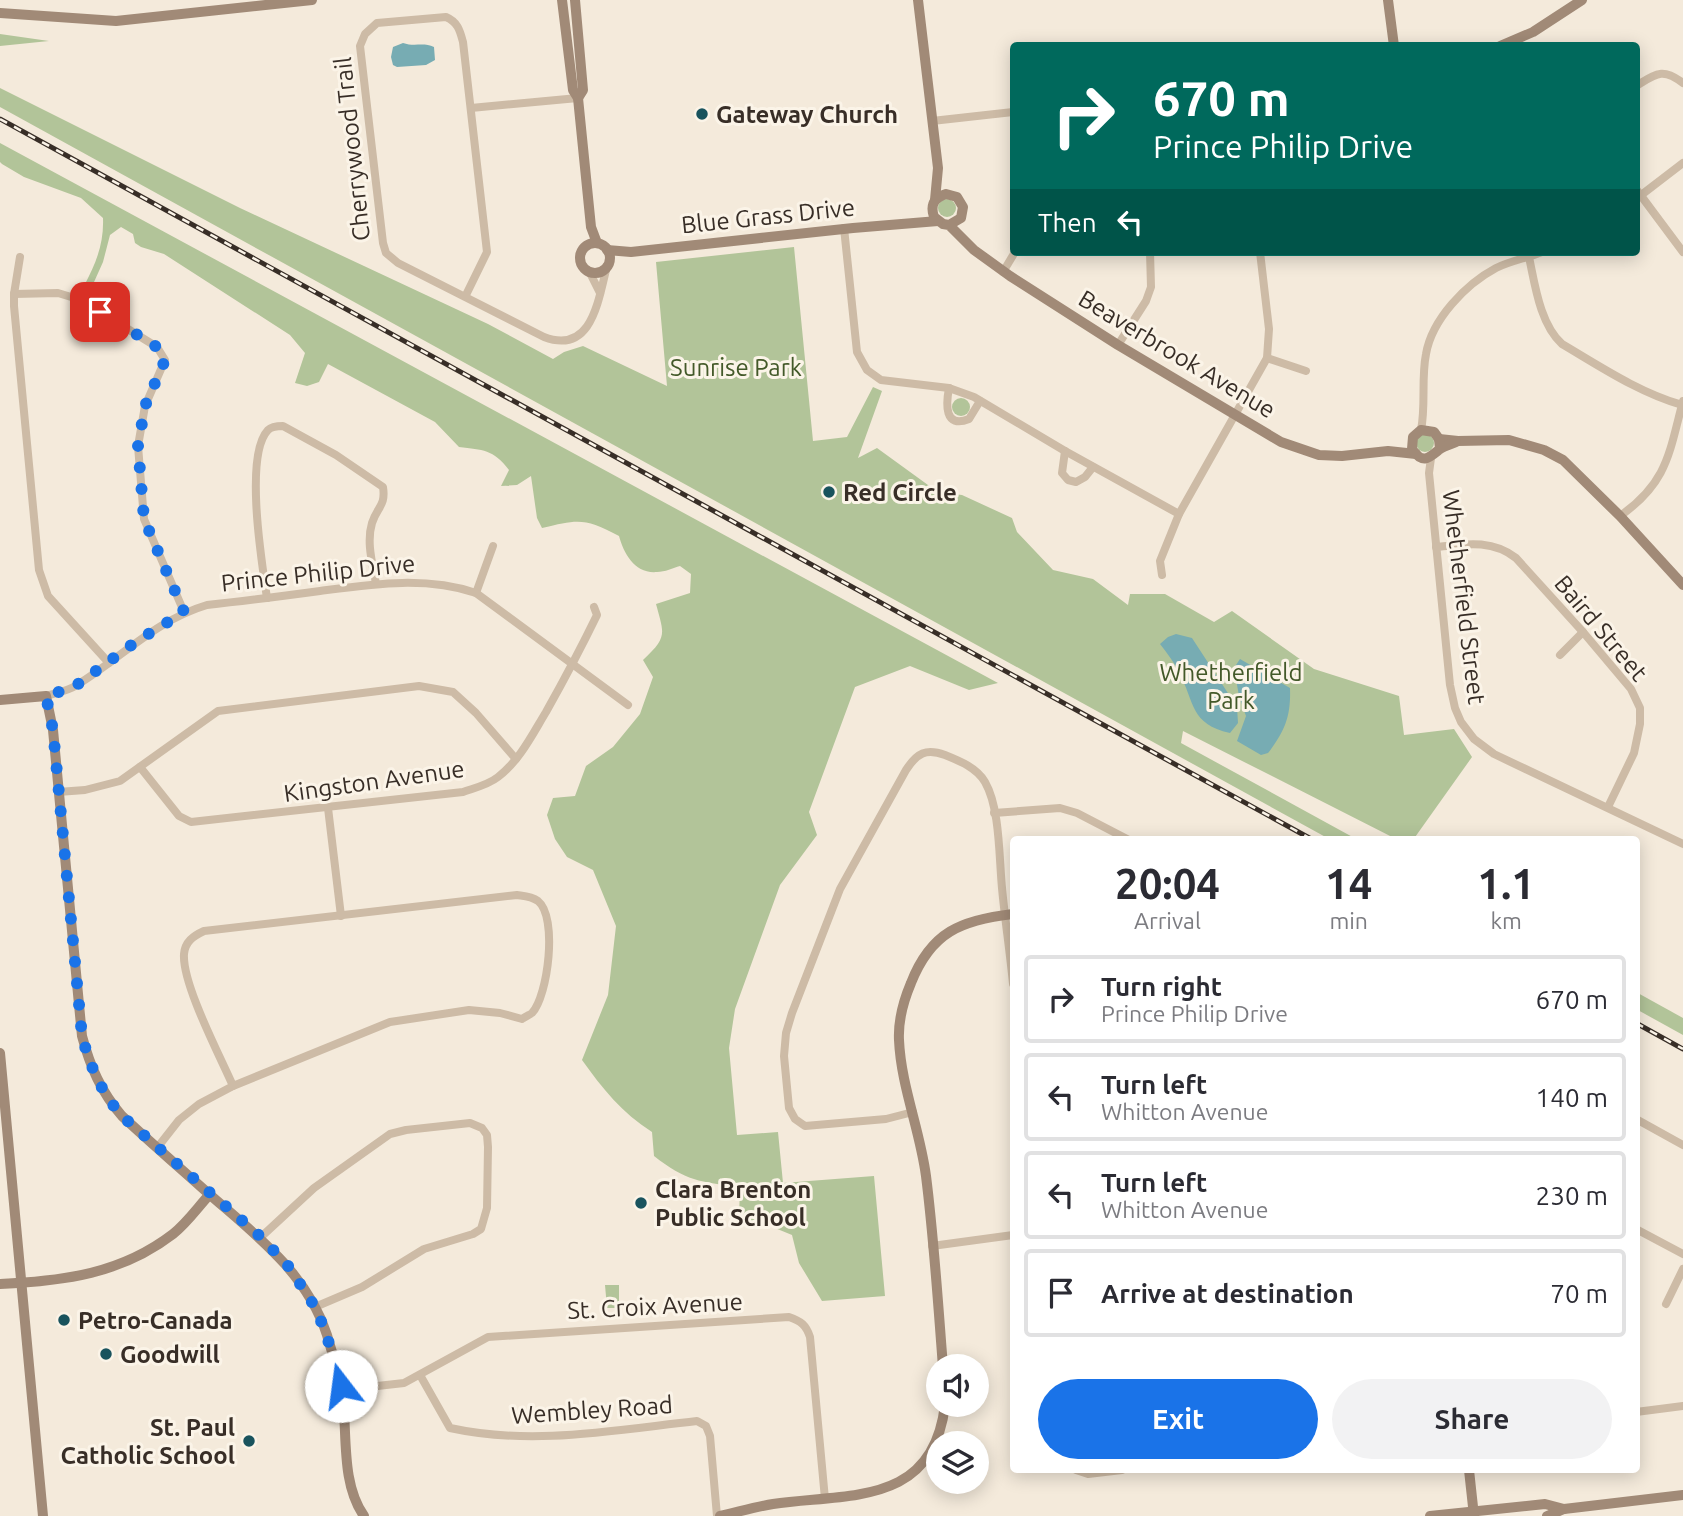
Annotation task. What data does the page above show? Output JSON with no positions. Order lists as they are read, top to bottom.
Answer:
{
  "streets": {
    "street": [
      "Cherrywood Trail",
      "Blue Grass Drive",
      "Beaverbrook Avenue",
      "Prince Philip Drive",
      "Whetherfield Street",
      "Baird Street",
      "Kingston Avenue",
      "St. Croix Avenue",
      "Wembley Road"
    ]
  },
  "crossings": [
    ["Cherrywood Trail", "Blue Grass Drive"],
    ["Blue Grass Drive", "Beaverbrook Avenue"],
    ["Beaverbrook Avenue", "Whetherfield Street"],
    ["Prince Philip Drive", "Kingston Avenue"],
    ["Whetherfield Street", "Baird Street"],
    ["St. Croix Avenue", "Wembley Road"]
  ],
  "parks": ["Sunrise Park", "Whetherfield Park"],
  "places": [
    "Gateway Church",
    "Red Circle",
    "Clara Brenton Public School",
    "Petro-Canada",
    "Goodwill",
    "St. Paul Catholic School"
  ],
  "page": {
    "turn": ["670 m", "Prince Philip Drive"],
    "then": "Then",
    "eta": [
      "20:04",
      "Arrival",
      "14",
      "min",
      "1.1",
      "km"
    ],
    "list": [
      {
        "name": "Turn right",
        "note": "Prince Philip Drive",
        "value": "670 m"
      },
      {
        "name": "Turn left",
        "note": "Whitton Avenue",
        "value": "140 m"
      },
      {
        "name": "Turn left",
        "note": "Whitton Avenue",
        "value": "230 m"
      },
      {
        "name": "Arrive at destination",
        "value": "70 m"
      }
    ],
    "buttons": ["Exit", "Share"]
  }
}
